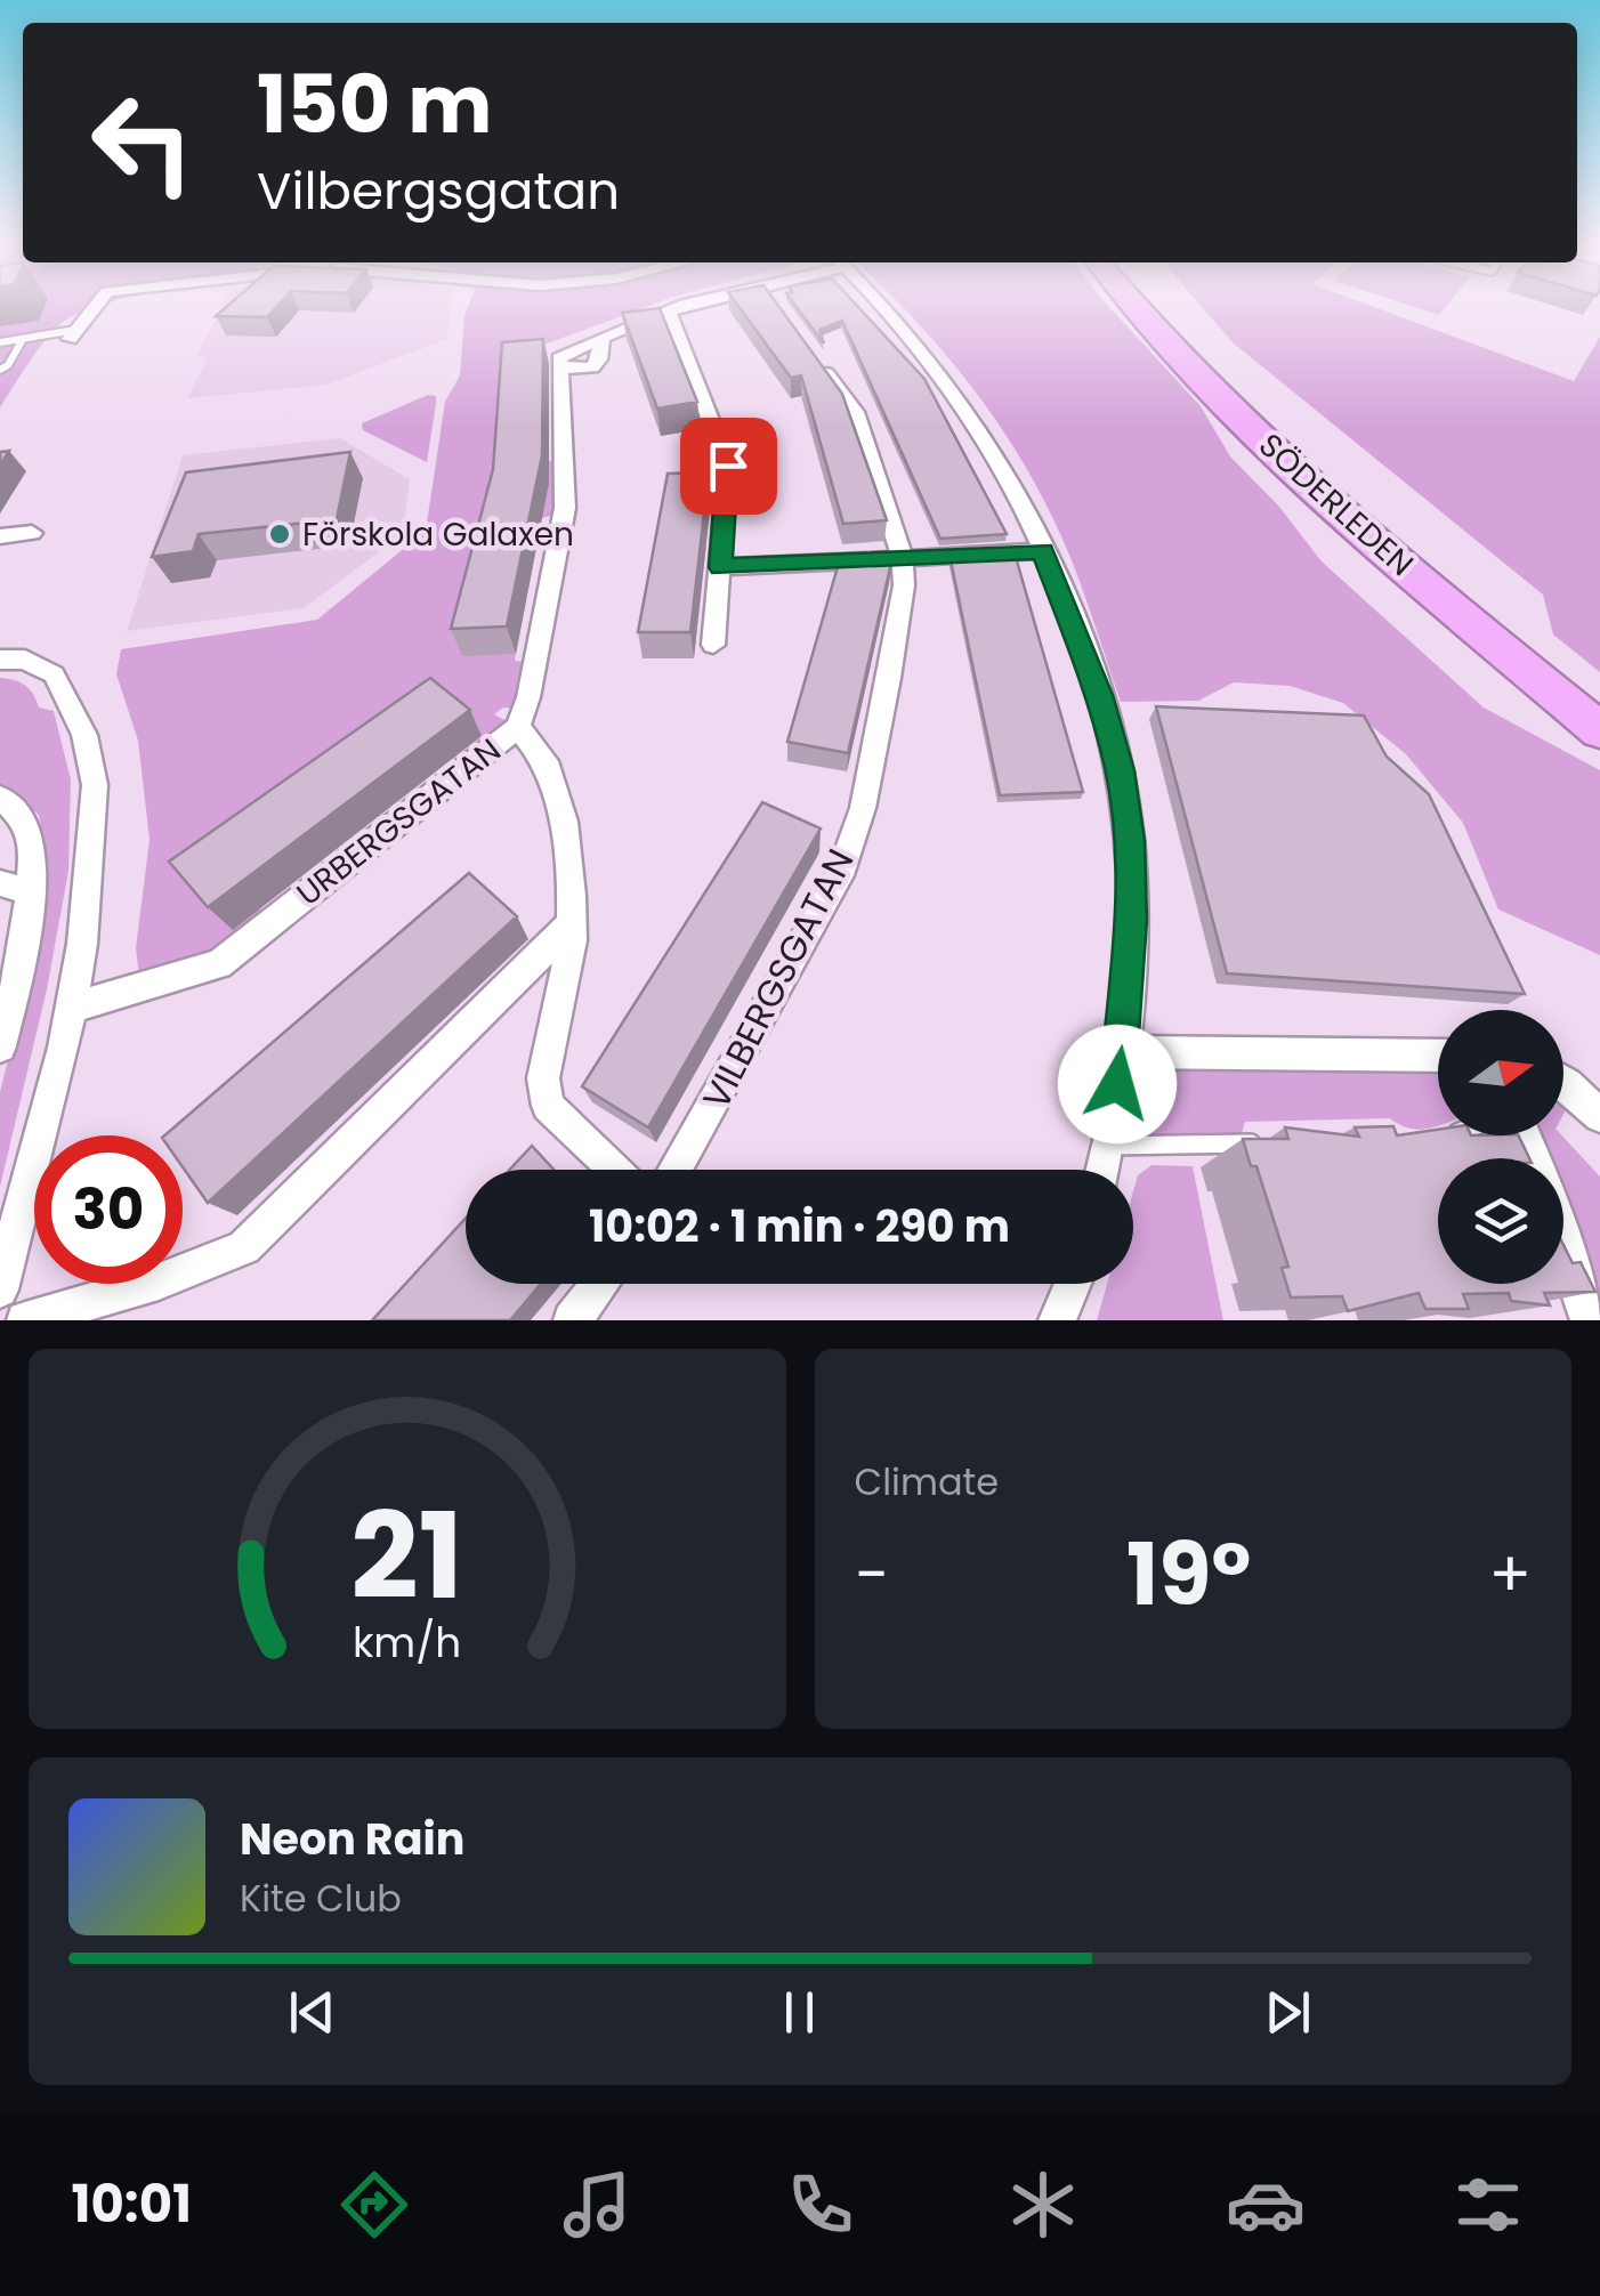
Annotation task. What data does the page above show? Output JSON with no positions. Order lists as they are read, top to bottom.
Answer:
{
  "streets": {
    "highway": ["SÖDERLEDEN"],
    "street": ["URBERGSGATAN", "VILBERGSGATAN"]
  },
  "places": ["Förskola Galaxen"],
  "north": "right",
  "page": {
    "turn": ["150 m", "Vilbergsgatan"],
    "limit": "30",
    "trip": "10:02 · 1 min · 290 m",
    "tile": "Climate",
    "heat": ["−", "19°", "+"],
    "song": ["Neon Rain", "Kite Club"],
    "tabs": "10:01",
    "gauge": ["21", "km/h"]
  }
}
